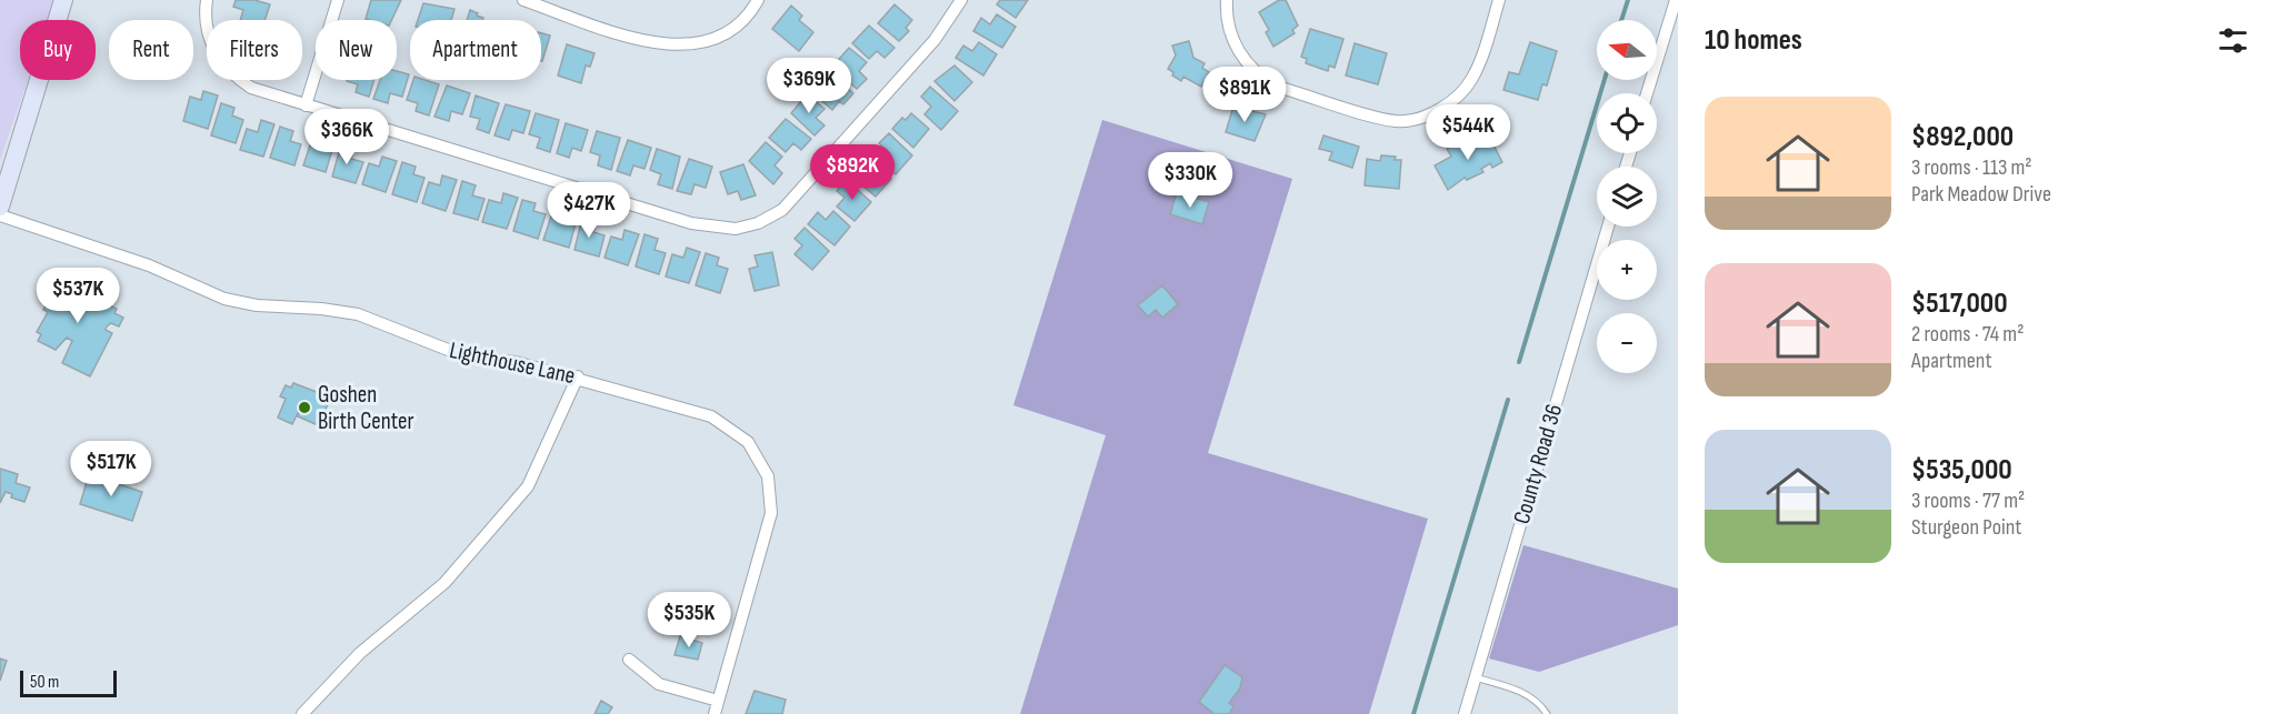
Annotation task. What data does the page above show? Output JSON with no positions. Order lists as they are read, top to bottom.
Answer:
{
  "streets": {
    "street": ["Lighthouse Lane", "County Road 36"]
  },
  "places": ["Goshen Birth Center"],
  "scale_bar": "50 m",
  "north": "left",
  "page": {
    "heading": "10 homes",
    "map_buttons": ["+", "−"],
    "chip": [
      "Buy",
      "Rent",
      "Filters",
      "New",
      "Apartment"
    ],
    "price": [
      "$369K",
      "$891K",
      "$544K",
      "$366K",
      "$892K",
      "$330K",
      "$427K",
      "$537K",
      "$517K",
      "$535K"
    ],
    "list": [
      {
        "name": "$892,000",
        "note": "3 rooms · 113 m² · Park Meadow Drive"
      },
      {
        "name": "$517,000",
        "note": "2 rooms · 74 m² · Apartment"
      },
      {
        "name": "$535,000",
        "note": "3 rooms · 77 m² · Sturgeon Point"
      }
    ],
    "scale": "50 m"
  }
}
